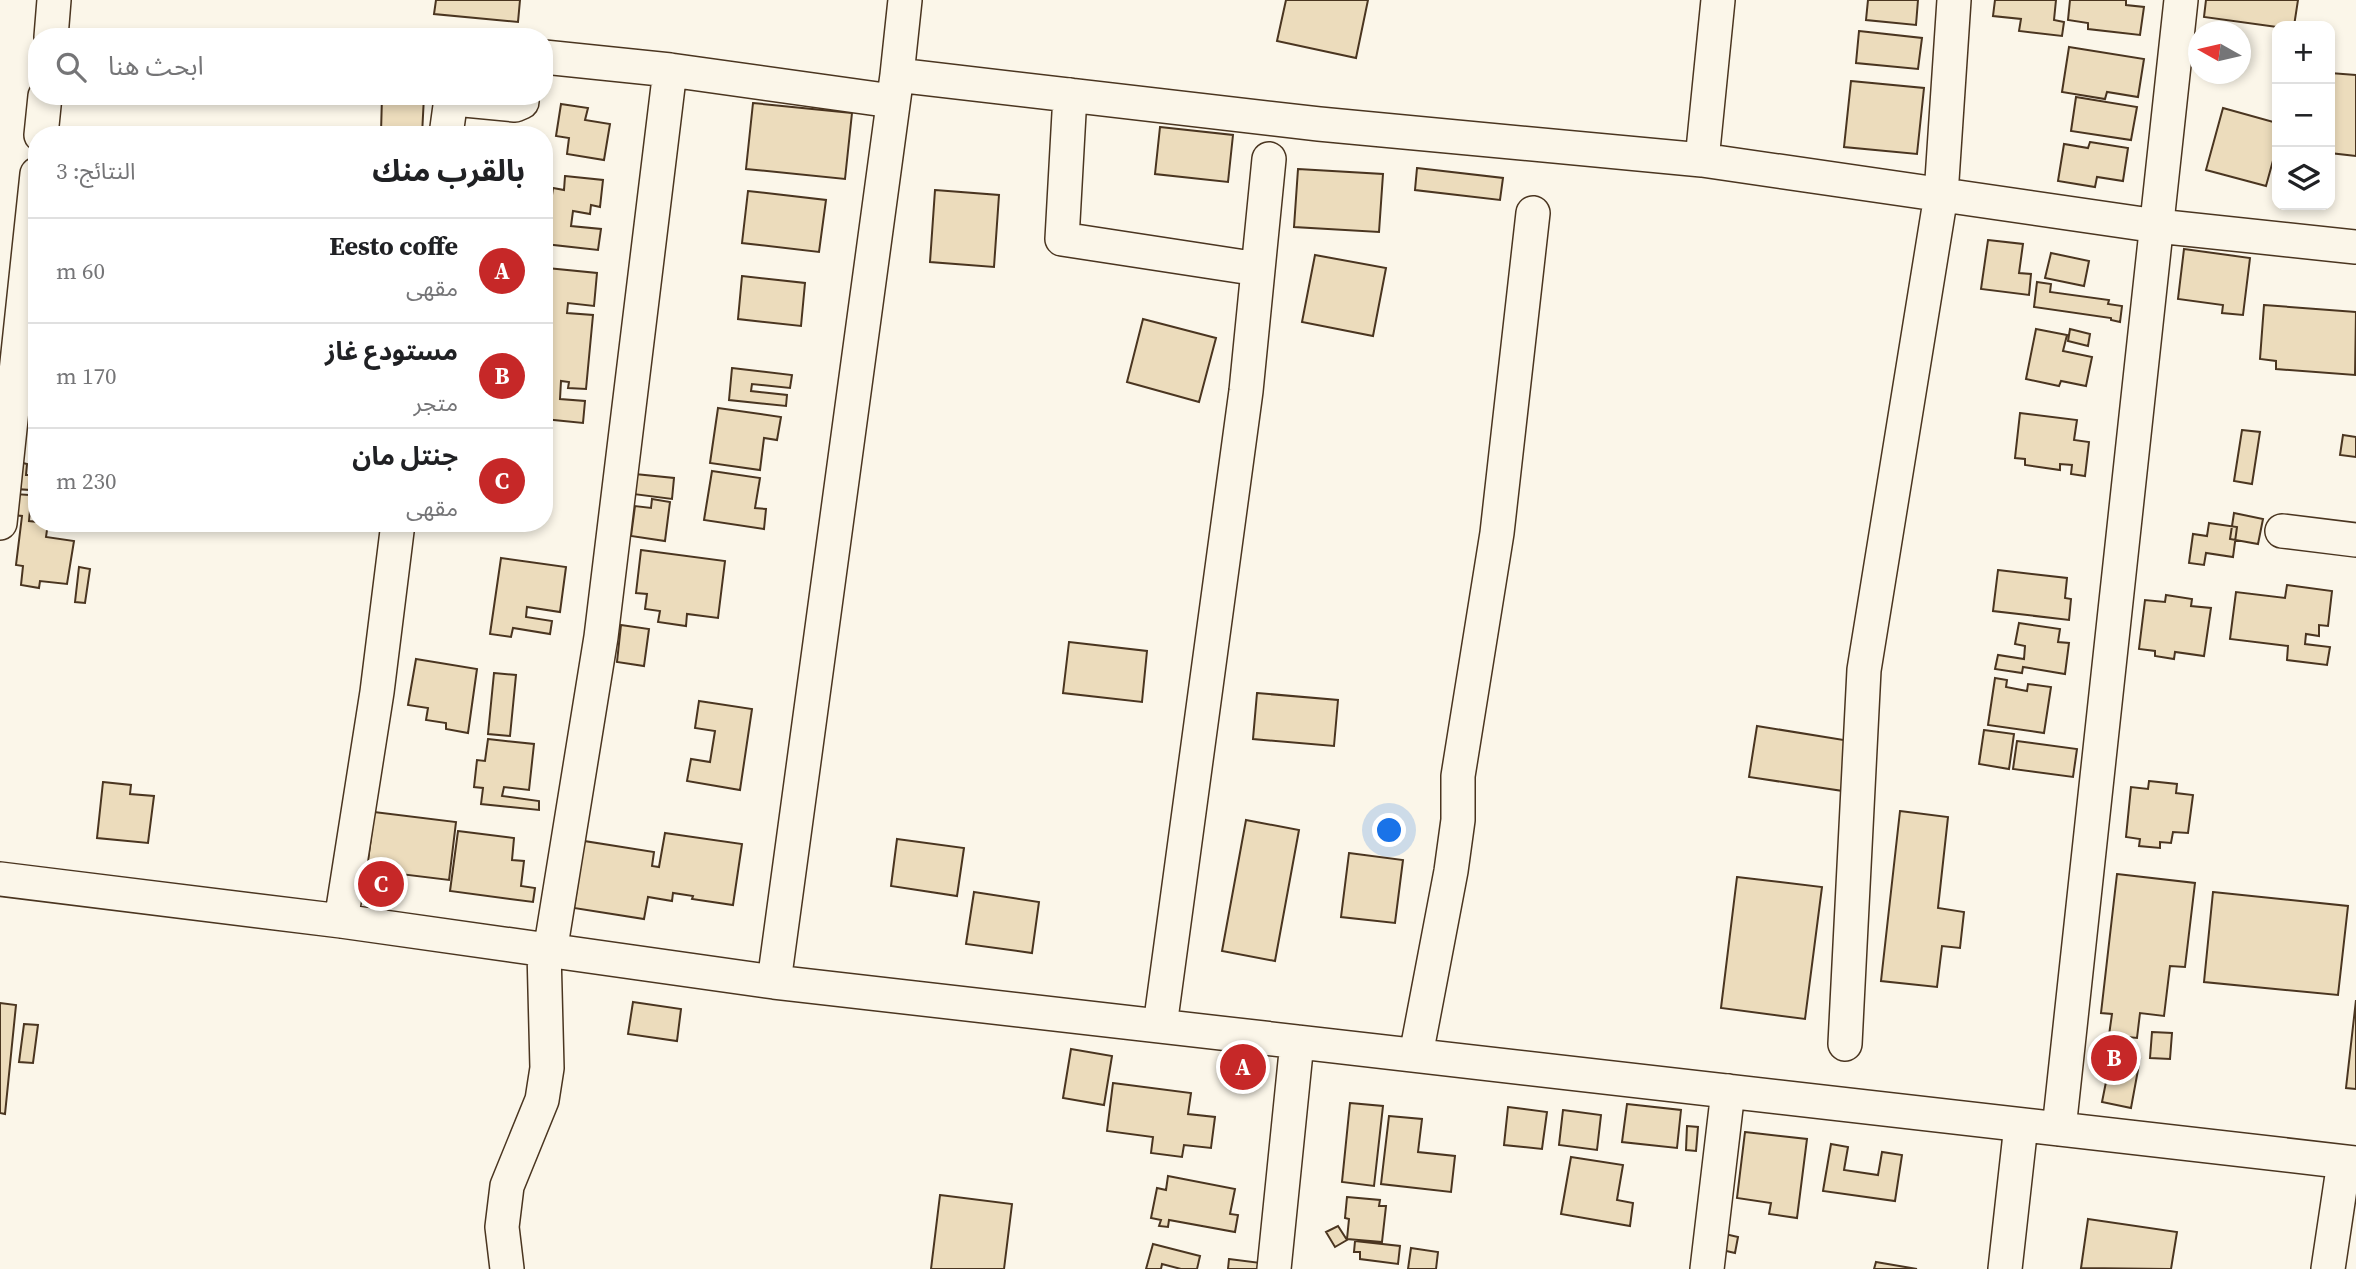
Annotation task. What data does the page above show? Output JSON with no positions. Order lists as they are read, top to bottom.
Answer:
{
  "north": "left",
  "page": {
    "map_buttons": ["+", "−"],
    "search": "ابحث هنا",
    "heading": ["بالقرب منك", "النتائج: 3"],
    "list": [
      {
        "mark": "A",
        "name": "Eesto coffe",
        "note": "مقهى",
        "value": "60 m"
      },
      {
        "mark": "B",
        "name": "مستودع غاز",
        "note": "متجر",
        "value": "170 m"
      },
      {
        "mark": "C",
        "name": "جنتل مان",
        "note": "مقهى",
        "value": "230 m"
      }
    ],
    "pins": ["C", "B", "A"]
  }
}
